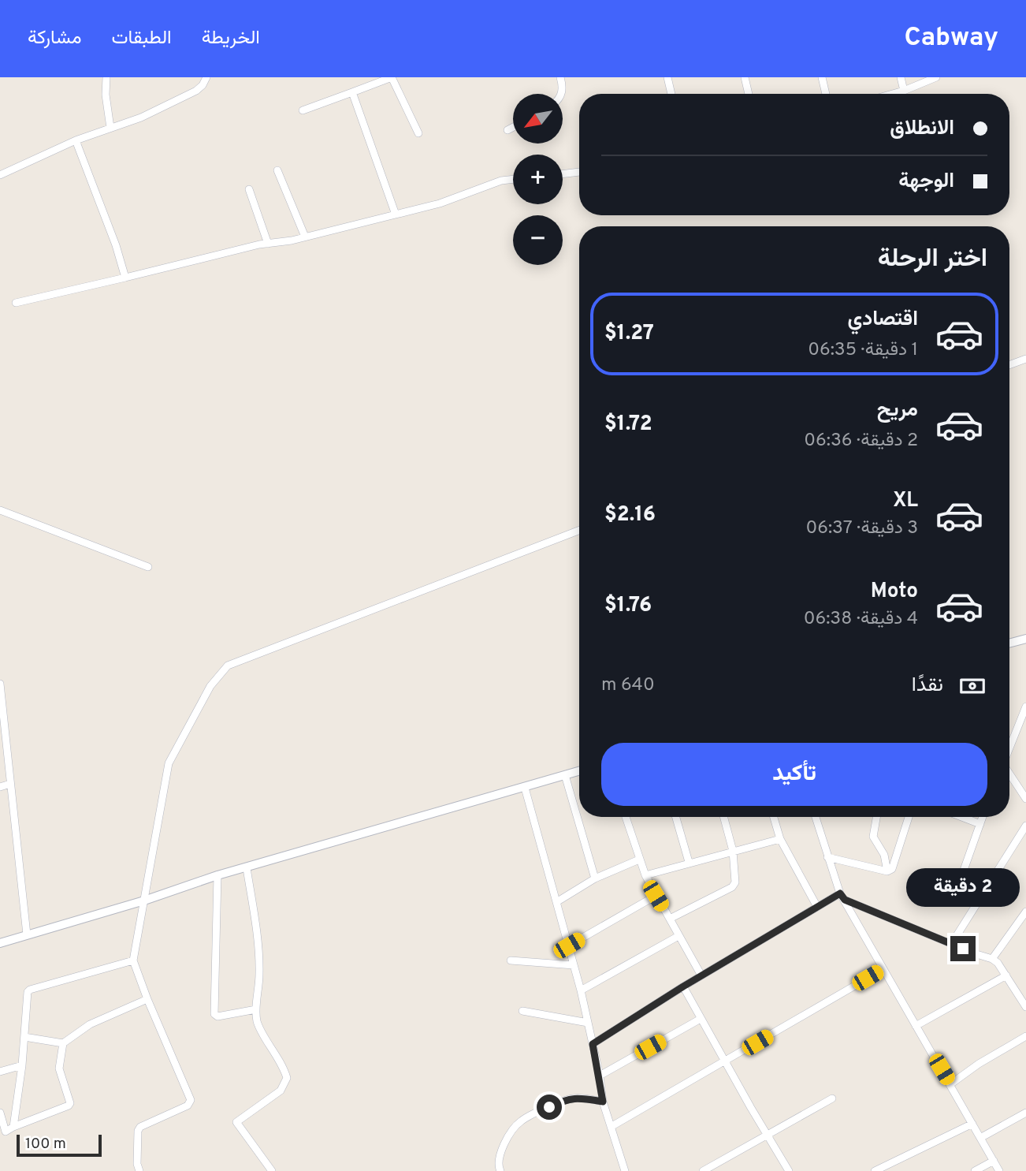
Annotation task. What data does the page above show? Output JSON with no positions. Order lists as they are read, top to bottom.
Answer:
{
  "scale_bar": "100 m",
  "north": "bottom left",
  "page": {
    "header": "Cabway",
    "nav": ["الخريطة", "الطبقات", "مشاركة"],
    "map_buttons": ["+", "−"],
    "banner": ["الانطلاق", "الوجهة"],
    "heading": "اختر الرحلة",
    "list": [
      {
        "name": "اقتصادي",
        "note": "1 دقيقة · 06:35",
        "value": "$1.27"
      },
      {
        "name": "مريح",
        "note": "2 دقيقة · 06:36",
        "value": "$1.72"
      },
      {
        "name": "XL",
        "note": "3 دقيقة · 06:37",
        "value": "$2.16"
      },
      {
        "name": "Moto",
        "note": "4 دقيقة · 06:38",
        "value": "$1.76"
      }
    ],
    "pay": ["نقدًا", "640 m"],
    "buttons": "تأكيد",
    "bubble": "2 دقيقة",
    "scale": "100 m"
  }
}
